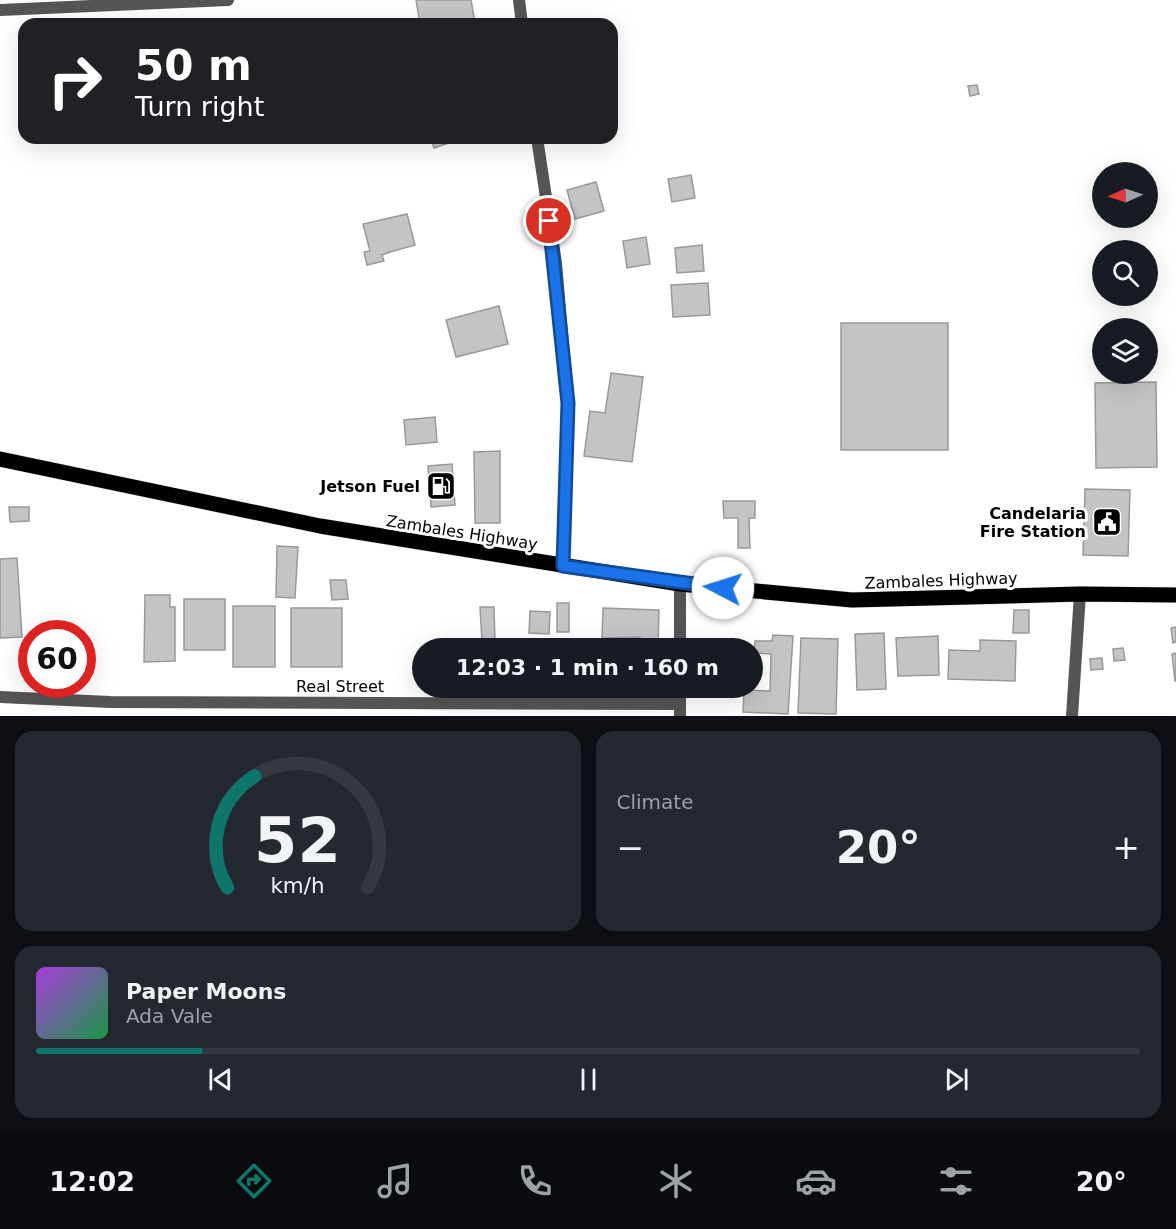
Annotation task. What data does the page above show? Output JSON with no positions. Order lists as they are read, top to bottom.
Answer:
{
  "streets": {
    "main road": ["Zambales Highway"],
    "street": ["Real Street"]
  },
  "places": {
    "fuel station": ["Jetson Fuel"],
    "public building": ["Candelaria Fire Station"]
  },
  "north": "left",
  "page": {
    "turn": ["50 m", "Turn right"],
    "limit": "60",
    "trip": "12:03 · 1 min · 160 m",
    "tile": "Climate",
    "heat": ["−", "20°", "+"],
    "song": ["Paper Moons", "Ada Vale"],
    "tabs": ["12:02", "20°"],
    "gauge": ["52", "km/h"]
  }
}
